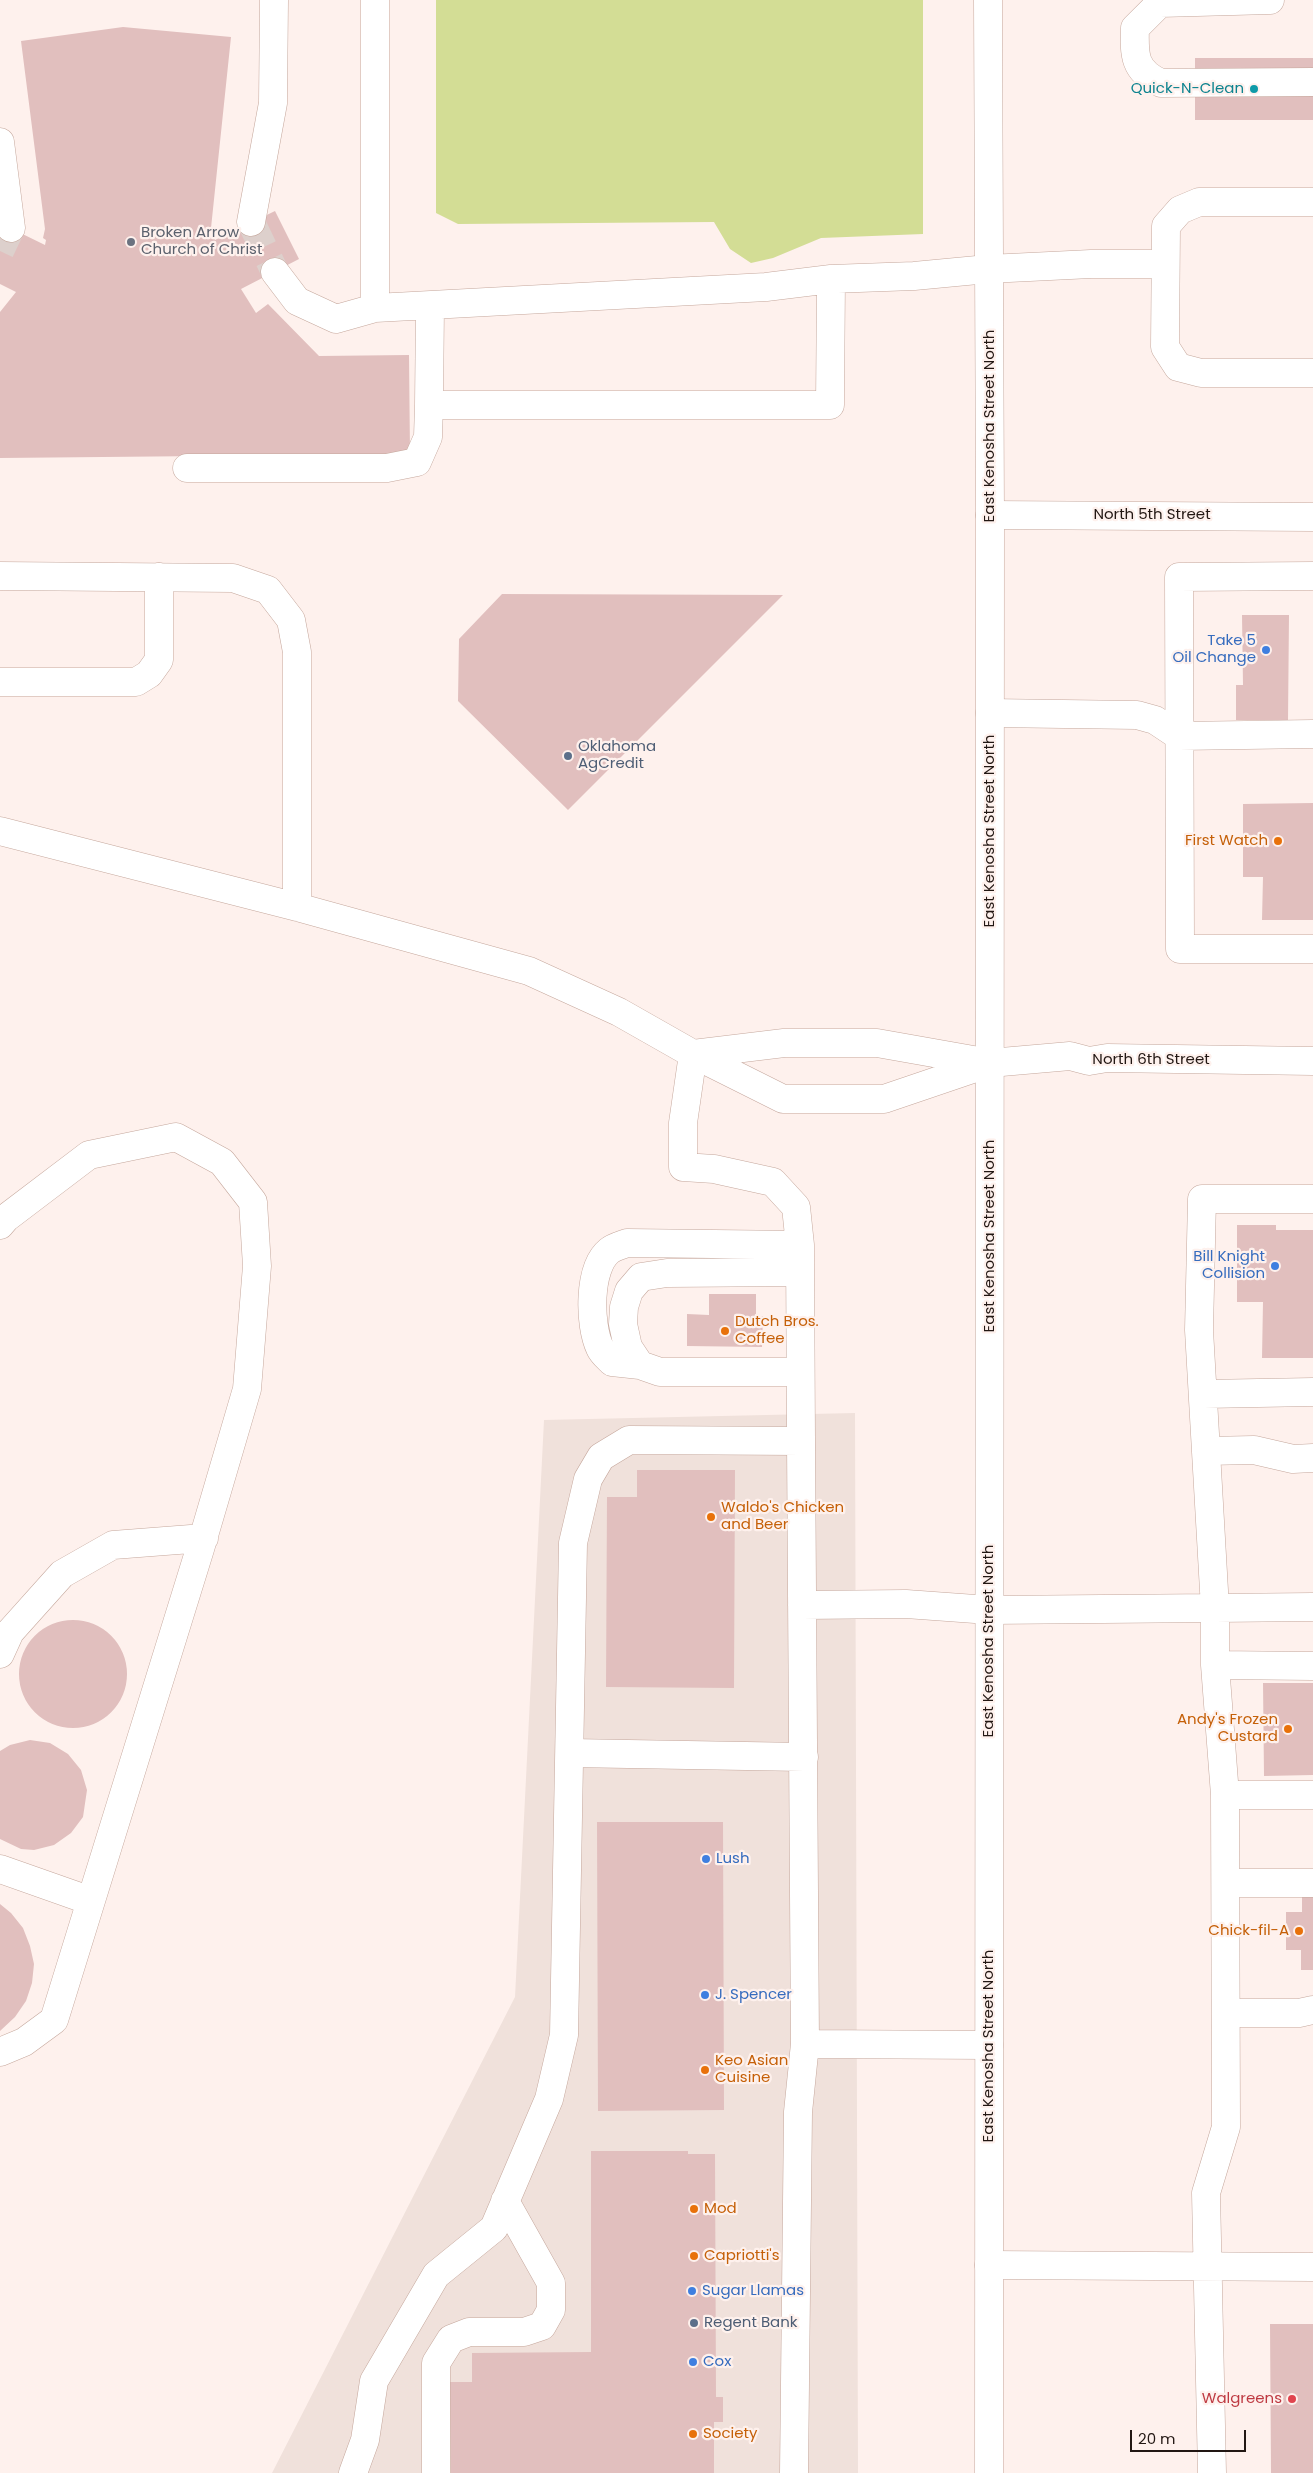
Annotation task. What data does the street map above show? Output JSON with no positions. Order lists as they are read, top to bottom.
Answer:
{
  "streets": {
    "main road": ["East Kenosha Street North", "North 5th Street", "North 6th Street"]
  },
  "crossings": [
    ["East Kenosha Street North", "North 5th Street"],
    ["East Kenosha Street North", "North 6th Street"]
  ],
  "places": [
    "Quick-N-Clean",
    "Broken Arrow Church of Christ",
    "Take 5 Oil Change",
    "Oklahoma AgCredit",
    "First Watch",
    "Bill Knight Collision",
    "Dutch Bros. Coffee",
    "Waldo's Chicken and Beer",
    "Andy's Frozen Custard",
    "Lush",
    "Chick-fil-A",
    "J. Spencer",
    "Keo Asian Cuisine",
    "Mod",
    "Capriotti's",
    "Sugar Llamas",
    "Regent Bank",
    "Cox",
    "Walgreens",
    "Society"
  ],
  "scale_bar": "20 m"
}
